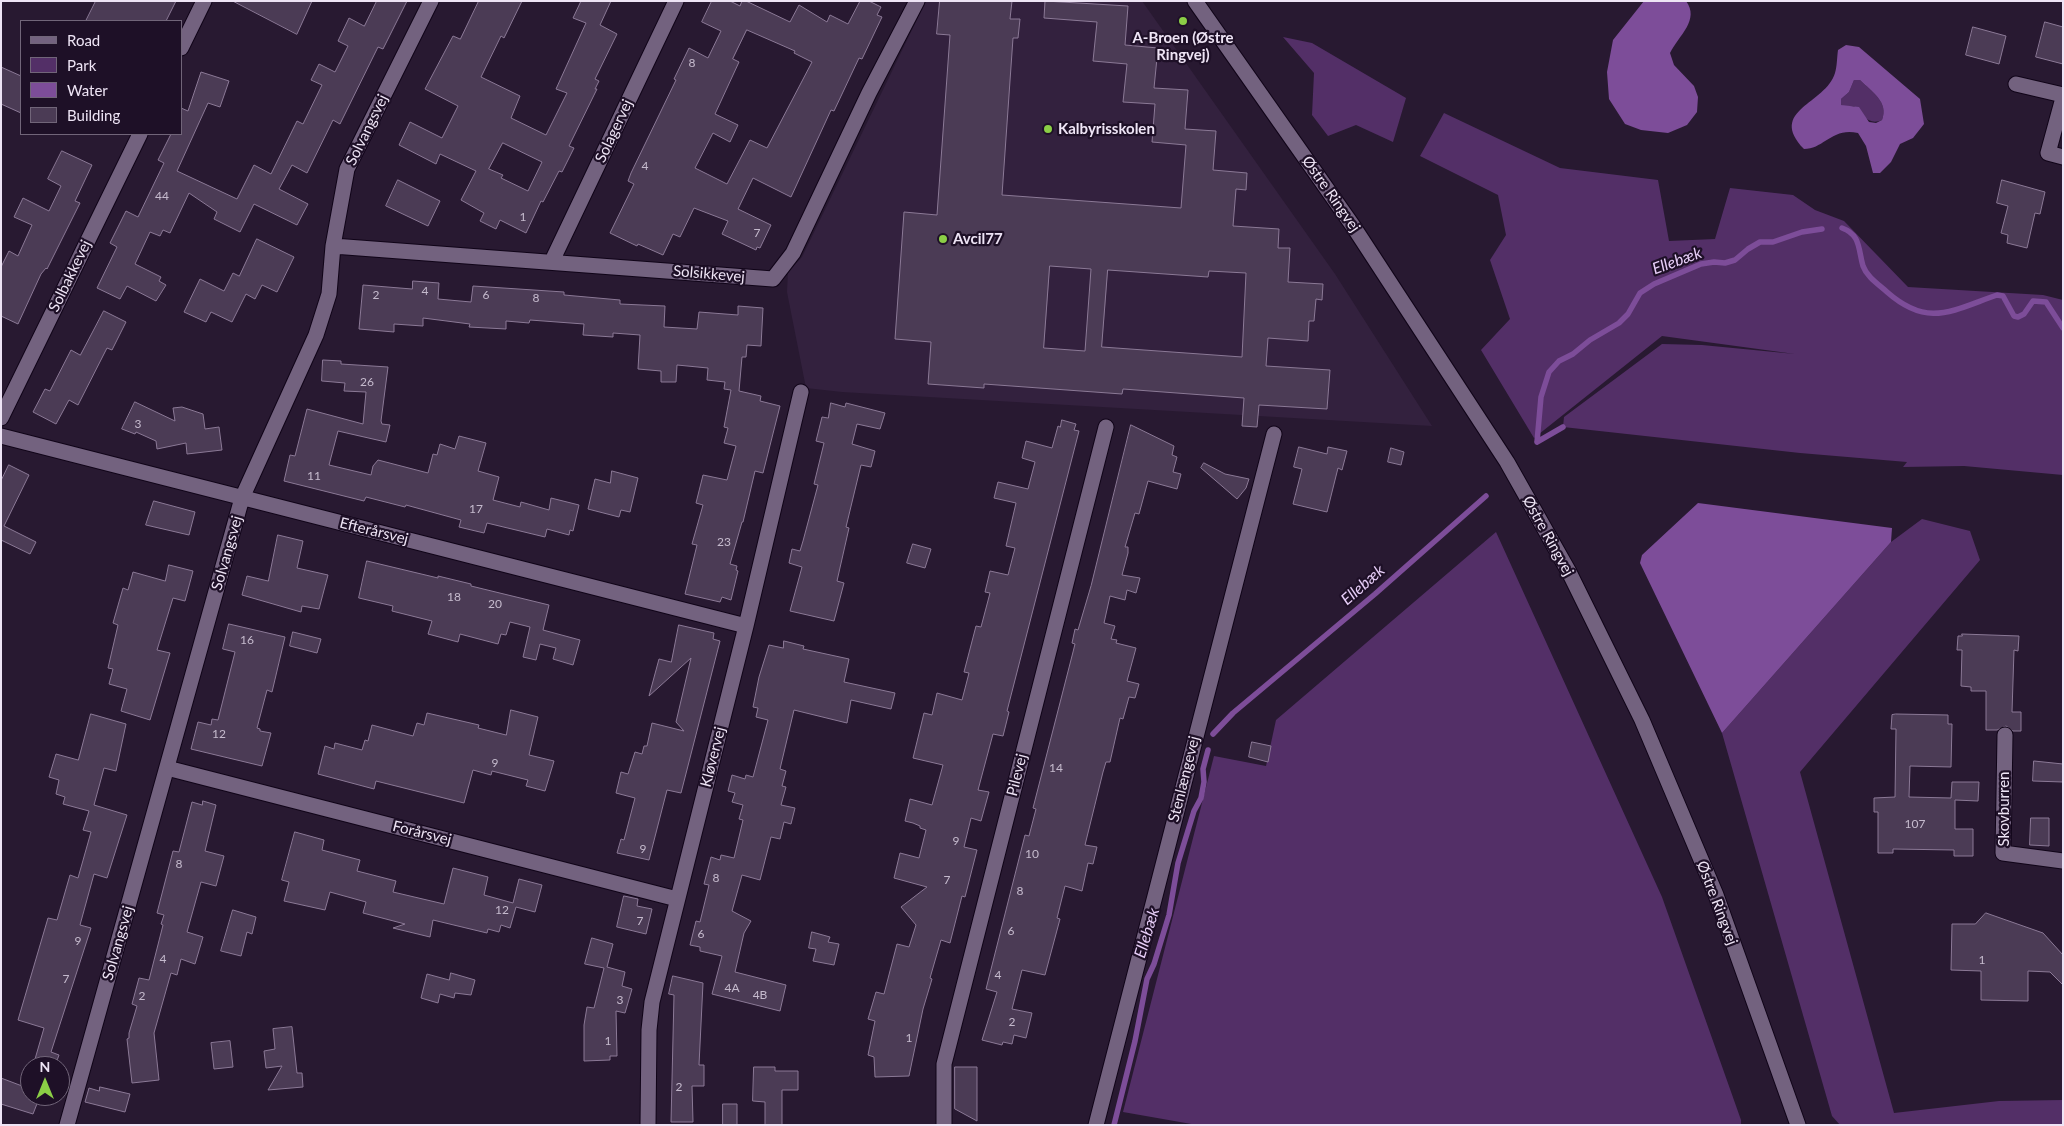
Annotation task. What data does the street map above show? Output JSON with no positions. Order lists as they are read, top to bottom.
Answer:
{
  "streets": {
    "street": [
      "Solvangsvej",
      "Solagervej",
      "Østre Ringvej",
      "Solsikkevej",
      "Solbakkevej",
      "Efterårsvej",
      "Kløvervej",
      "Pilevej",
      "Stenlængevej",
      "Skovburren",
      "Forårsvej"
    ]
  },
  "crossings": [
    ["Solvangsvej", "Solsikkevej"],
    ["Solvangsvej", "Efterårsvej"],
    ["Solvangsvej", "Forårsvej"],
    ["Solagervej", "Solsikkevej"],
    ["Efterårsvej", "Kløvervej"],
    ["Kløvervej", "Forårsvej"]
  ],
  "water": ["Ellebæk"],
  "places": ["A-Broen (Østre Ringvej)", "Kalbyrisskolen", "Avcil77"],
  "house_numbers": [
    "8",
    "4",
    "44",
    "1",
    "7",
    "4",
    "2",
    "6",
    "8",
    "26",
    "3",
    "11",
    "17",
    "23",
    "18",
    "20",
    "16",
    "12",
    "9",
    "14",
    "107",
    "9",
    "9",
    "10",
    "8",
    "8",
    "7",
    "8",
    "12",
    "7",
    "6",
    "6",
    "9",
    "4",
    "1",
    "4",
    "7",
    "4A",
    "4B",
    "2",
    "3",
    "2",
    "1",
    "1",
    "2"
  ],
  "legend": [
    "Road",
    "Park",
    "Water",
    "Building"
  ],
  "north": "top"
}
